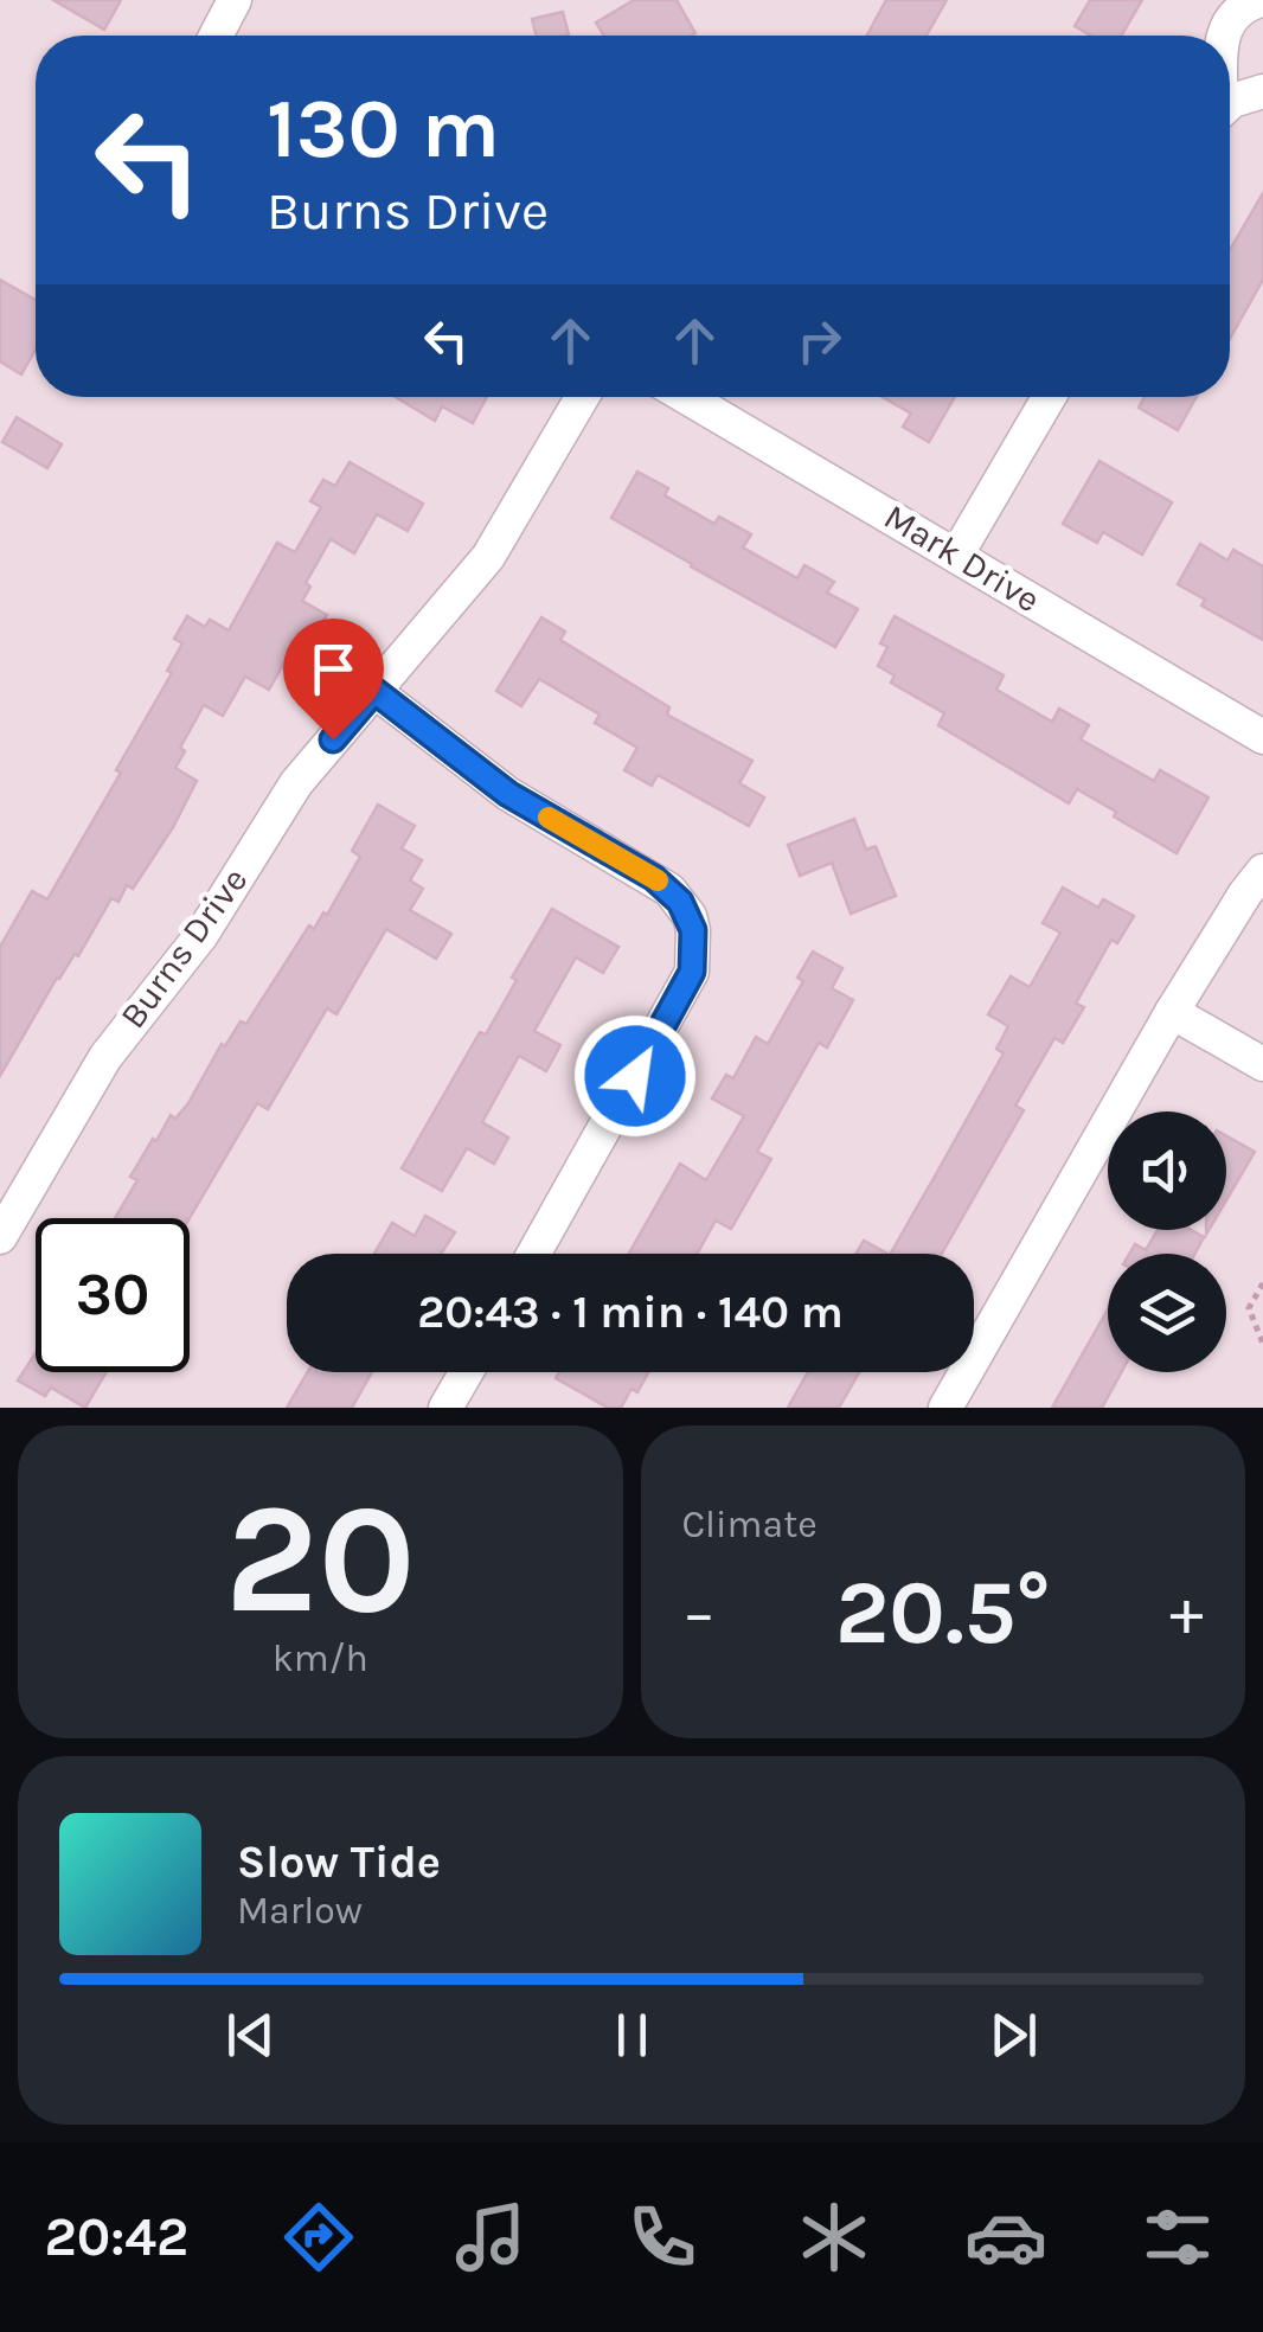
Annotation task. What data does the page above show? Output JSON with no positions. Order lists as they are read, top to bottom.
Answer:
{
  "streets": {
    "street": ["Mark Drive", "Burns Drive"]
  },
  "page": {
    "turn": ["130 m", "Burns Drive"],
    "limit": "30",
    "trip": "20:43 · 1 min · 140 m",
    "tile": [
      ["20", "km/h"],
      "Climate"
    ],
    "heat": ["−", "20.5°", "+"],
    "song": ["Slow Tide", "Marlow"],
    "tabs": "20:42"
  }
}
